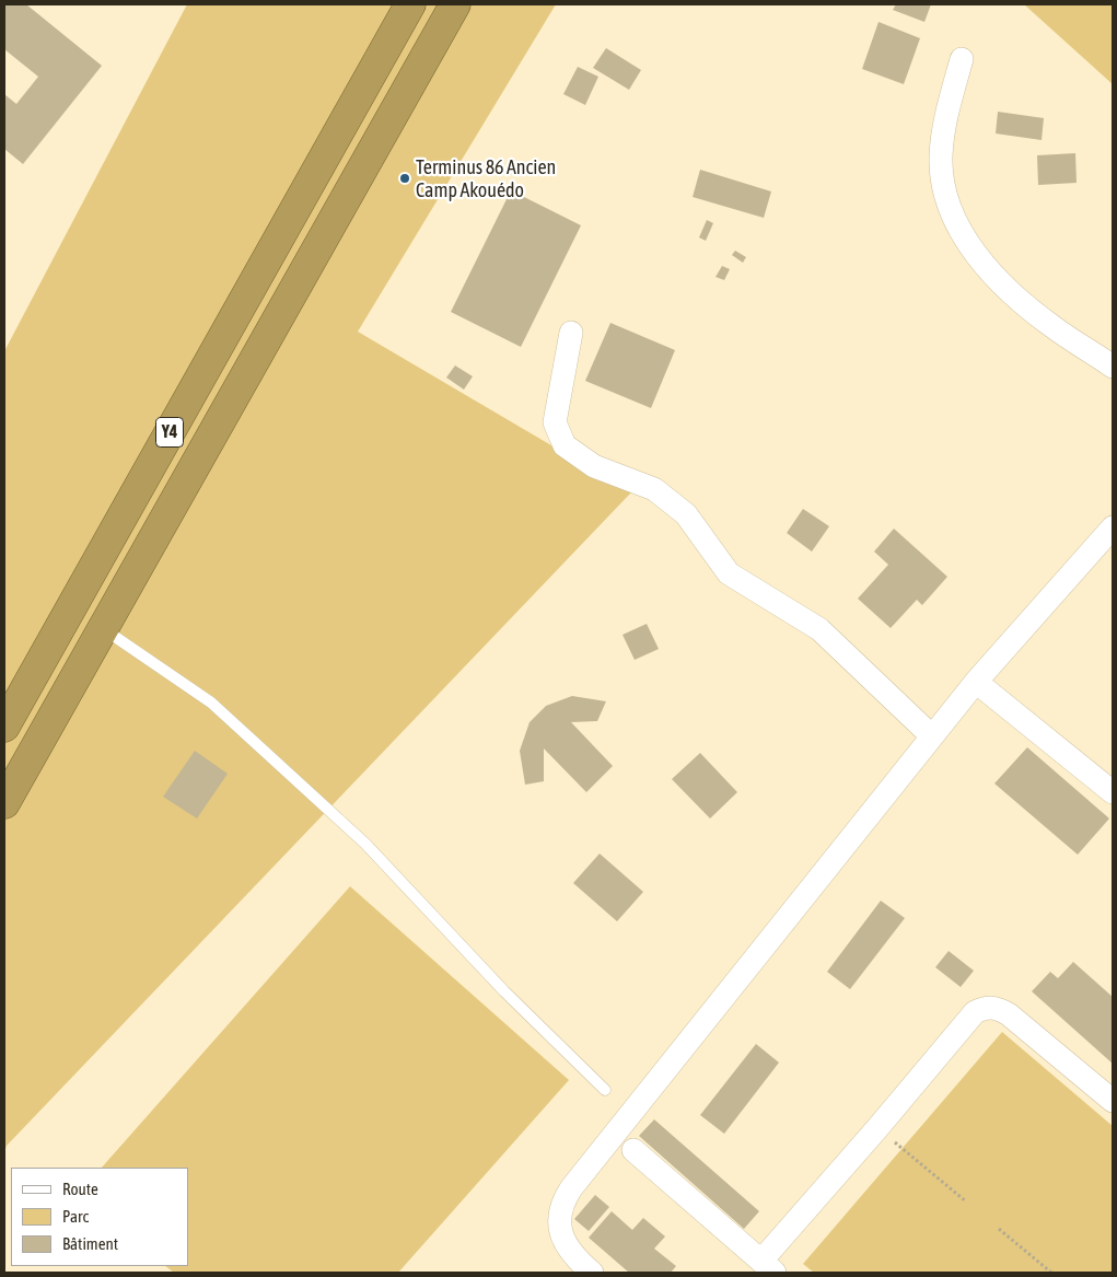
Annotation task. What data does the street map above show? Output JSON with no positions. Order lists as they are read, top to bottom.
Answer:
{
  "streets": {
    "highway": ["Y4"]
  },
  "places": ["Terminus 86 Ancien Camp Akouédo"],
  "legend": ["Route", "Parc", "Bâtiment"]
}
